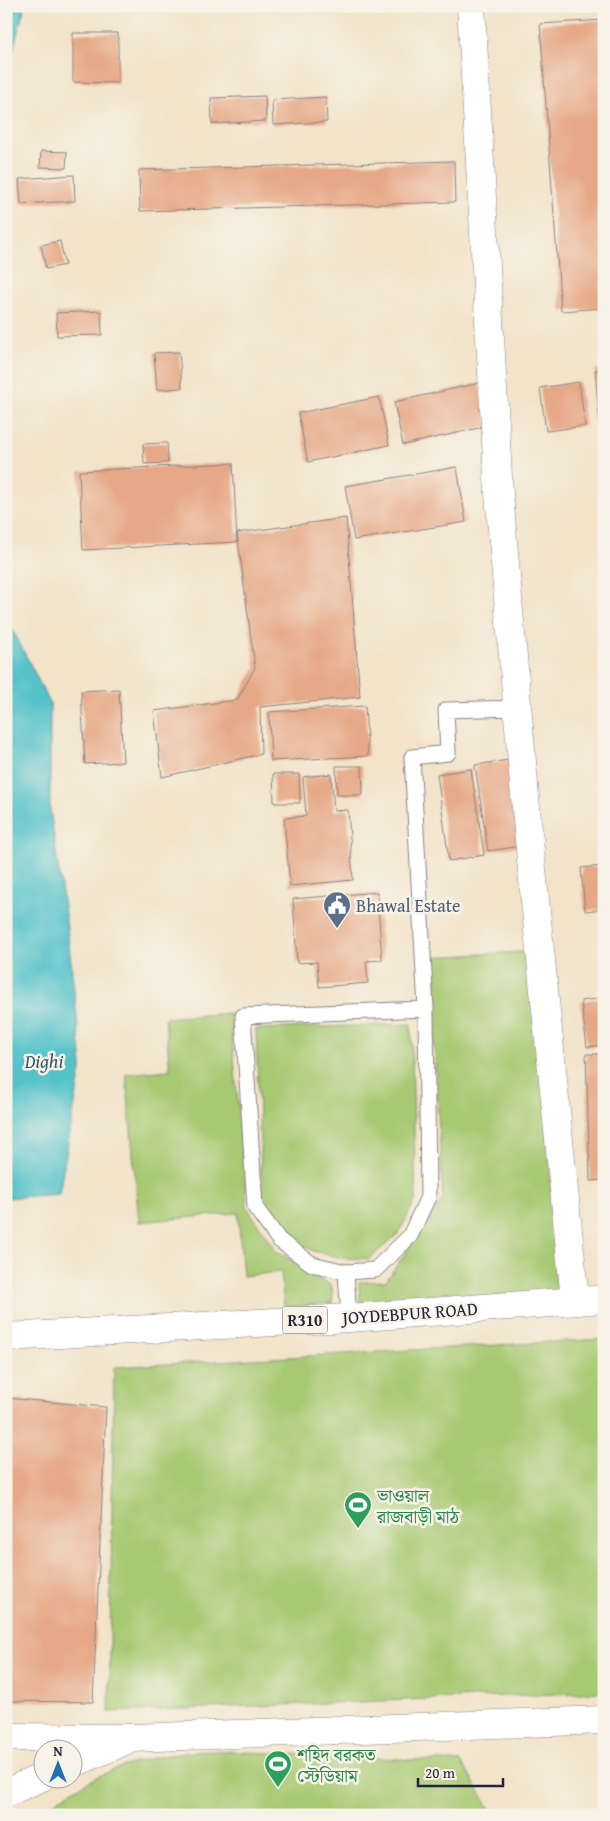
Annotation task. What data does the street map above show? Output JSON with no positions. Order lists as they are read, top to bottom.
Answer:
{
  "streets": {
    "street": ["JOYDEBPUR ROAD", "R310"]
  },
  "water": ["Dighi"],
  "places": {
    "public building": ["Bhawal Estate"],
    "sports": ["ভাওয়াল রাজবাড়ী মাঠ", "শহিদ বরকত স্টেডিয়াম"]
  },
  "scale_bar": "20 m",
  "north": "top"
}
